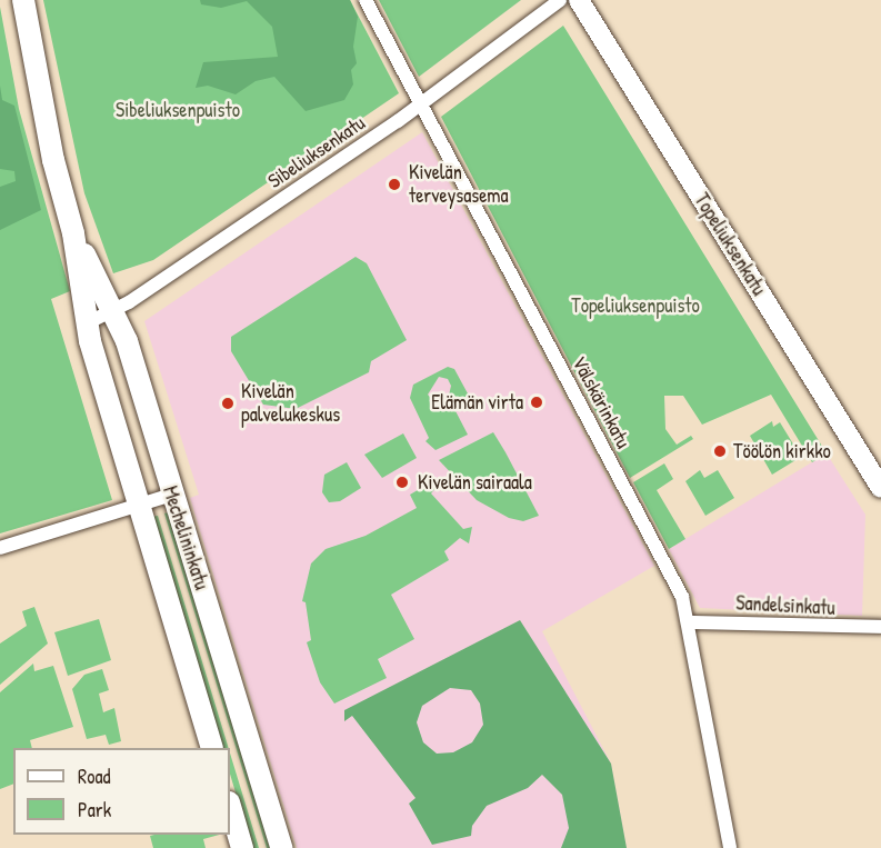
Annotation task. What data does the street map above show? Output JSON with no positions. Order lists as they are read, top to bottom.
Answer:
{
  "streets": {
    "main road": ["Topeliuksenkatu", "Mechelininkatu"],
    "street": ["Sibeliuksenkatu", "Välskärinkatu", "Sandelsinkatu"]
  },
  "crossings": [
    ["Sibeliuksenkatu", "Välskärinkatu"],
    ["Sibeliuksenkatu", "Mechelininkatu"],
    ["Välskärinkatu", "Sandelsinkatu"]
  ],
  "parks": ["Sibeliuksenpuisto", "Topeliuksenpuisto"],
  "places": [
    "Kivelän terveysasema",
    "Elämän virta",
    "Kivelän palvelukeskus",
    "Töölön kirkko",
    "Kivelän sairaala"
  ],
  "legend": ["Road", "Park"]
}
